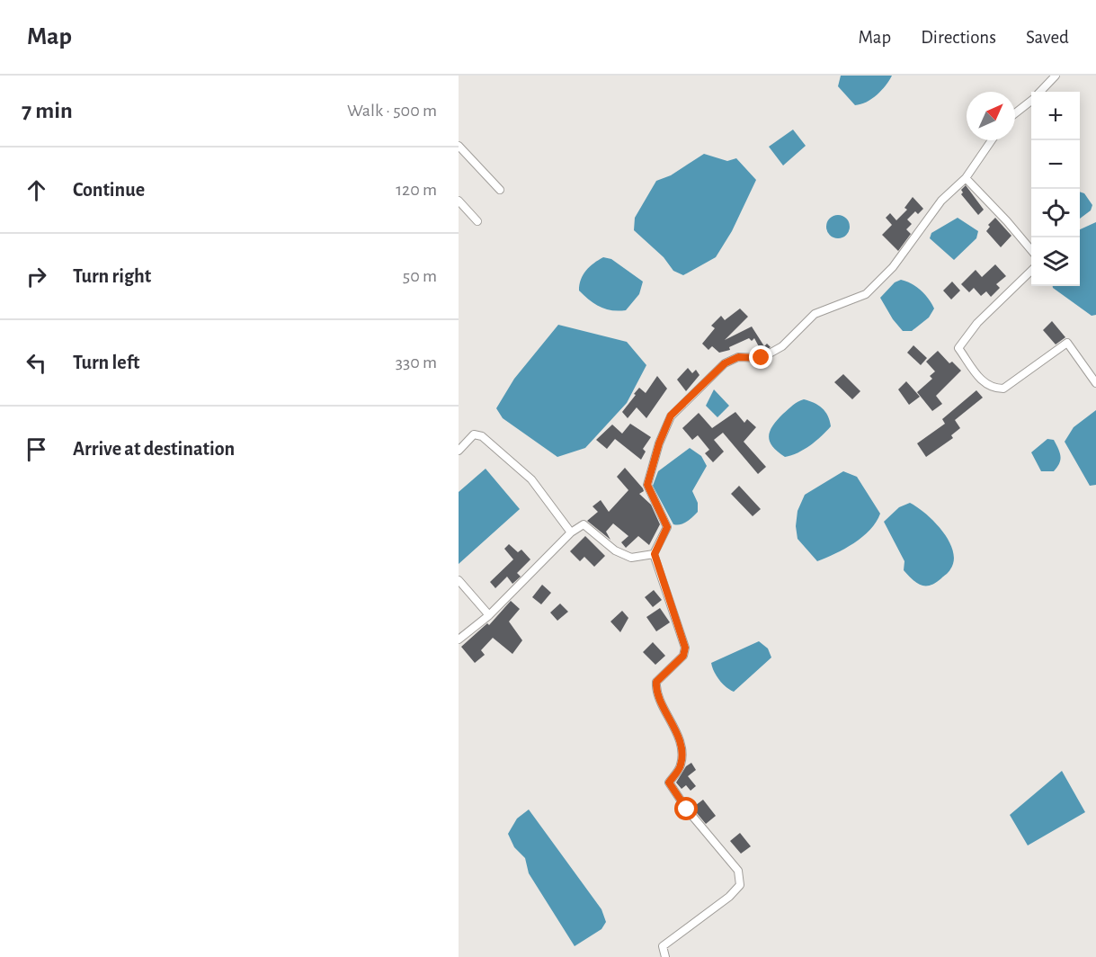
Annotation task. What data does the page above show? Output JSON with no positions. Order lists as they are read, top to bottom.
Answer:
{
  "north": "top right",
  "page": {
    "header": "Map",
    "nav": ["Map", "Directions", "Saved"],
    "heading": ["7 min", "Walk · 500 m"],
    "map_buttons": ["+", "−"],
    "list": [
      ["Continue", "120 m"],
      ["Turn right", "50 m"],
      ["Turn left", "330 m"],
      "Arrive at destination"
    ]
  }
}
